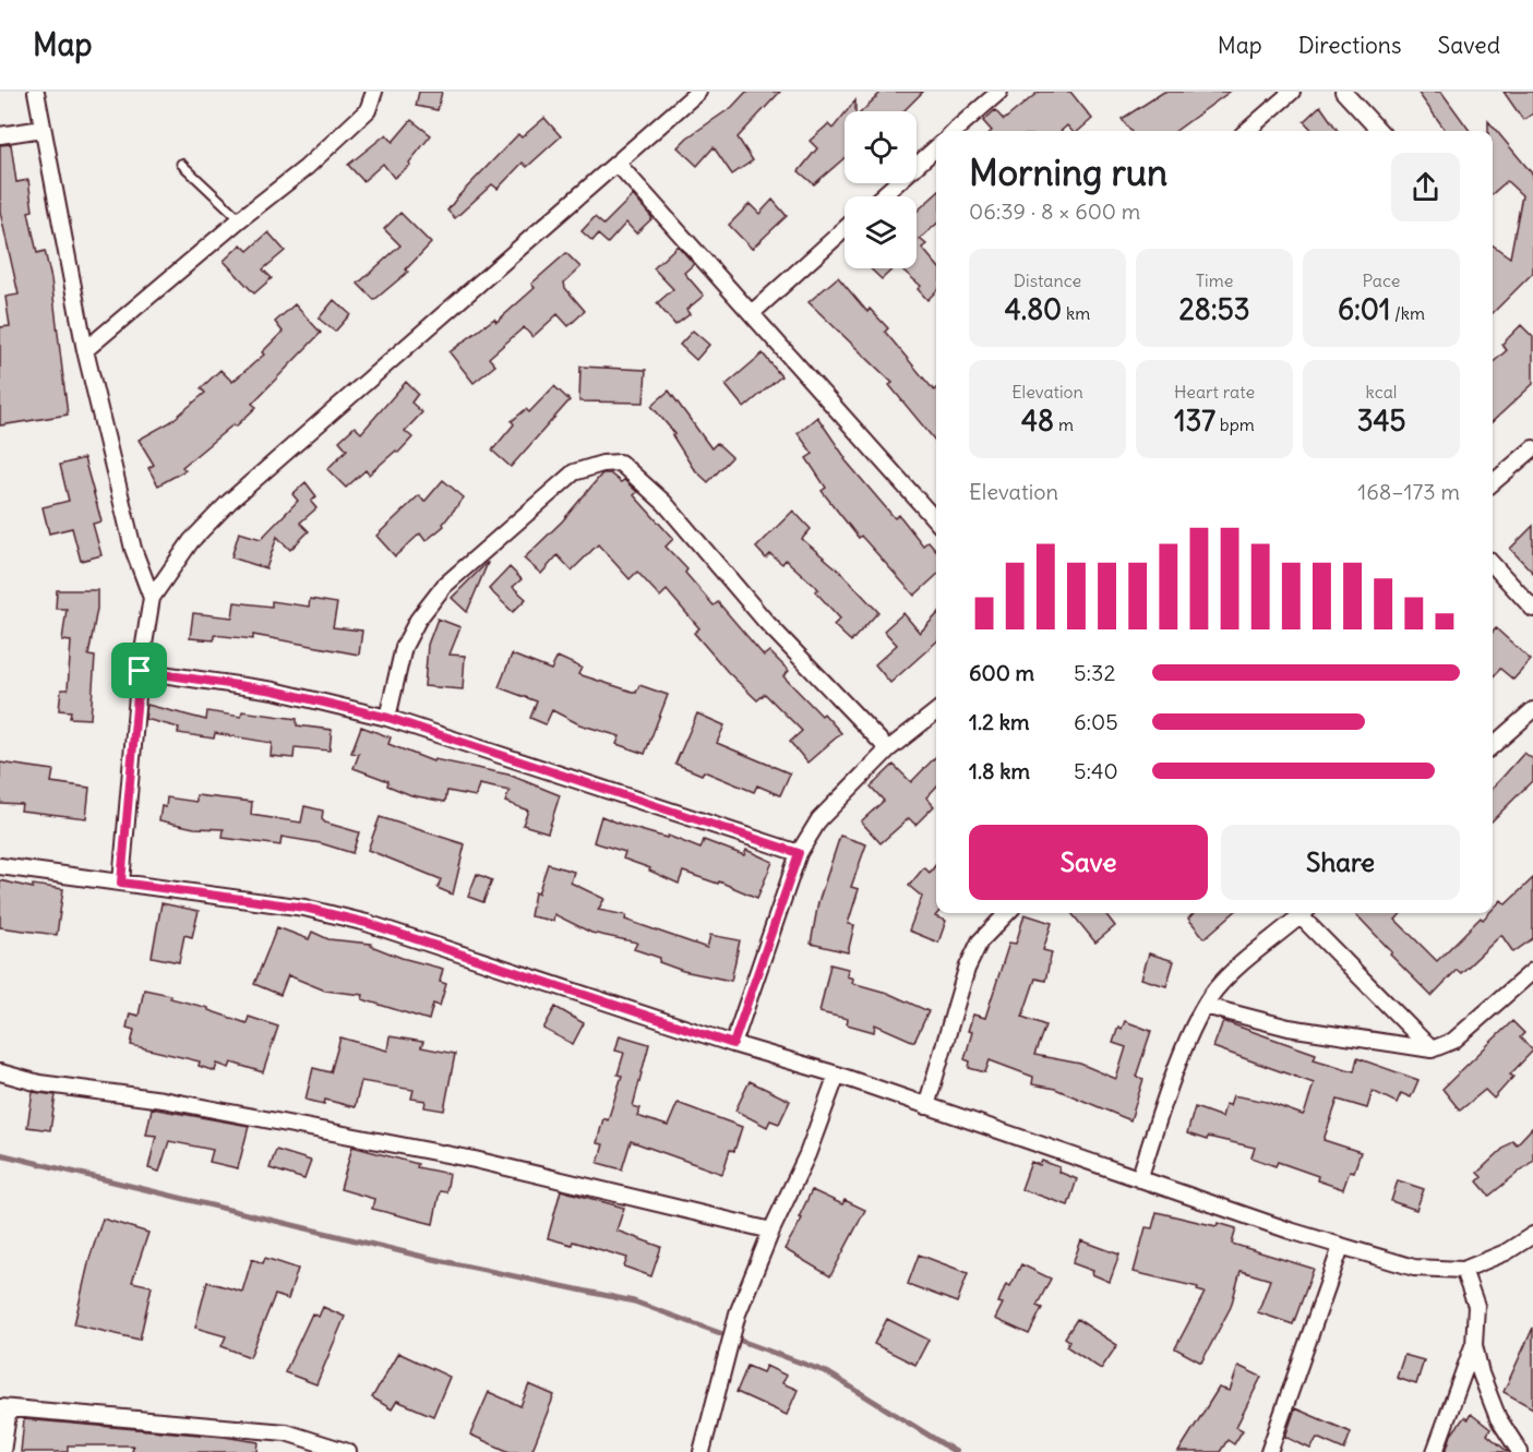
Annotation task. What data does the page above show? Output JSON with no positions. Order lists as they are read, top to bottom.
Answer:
{
  "page": {
    "header": "Map",
    "nav": ["Map", "Directions", "Saved"],
    "heading": ["Morning run", "06:39 · 8 × 600 m"],
    "stats": [
      ["Distance", "4.80 km"],
      ["Time", "28:53"],
      ["Pace", "6:01 /km"],
      ["Elevation", "48 m"],
      ["Heart rate", "137 bpm"],
      ["kcal", "345"]
    ],
    "chart": ["Elevation", "168–173 m"],
    "list": [
      {
        "name": "600 m",
        "note": "5:32"
      },
      {
        "name": "1.2 km",
        "note": "6:05"
      },
      {
        "name": "1.8 km",
        "note": "5:40"
      }
    ],
    "buttons": ["Save", "Share"]
  }
}
